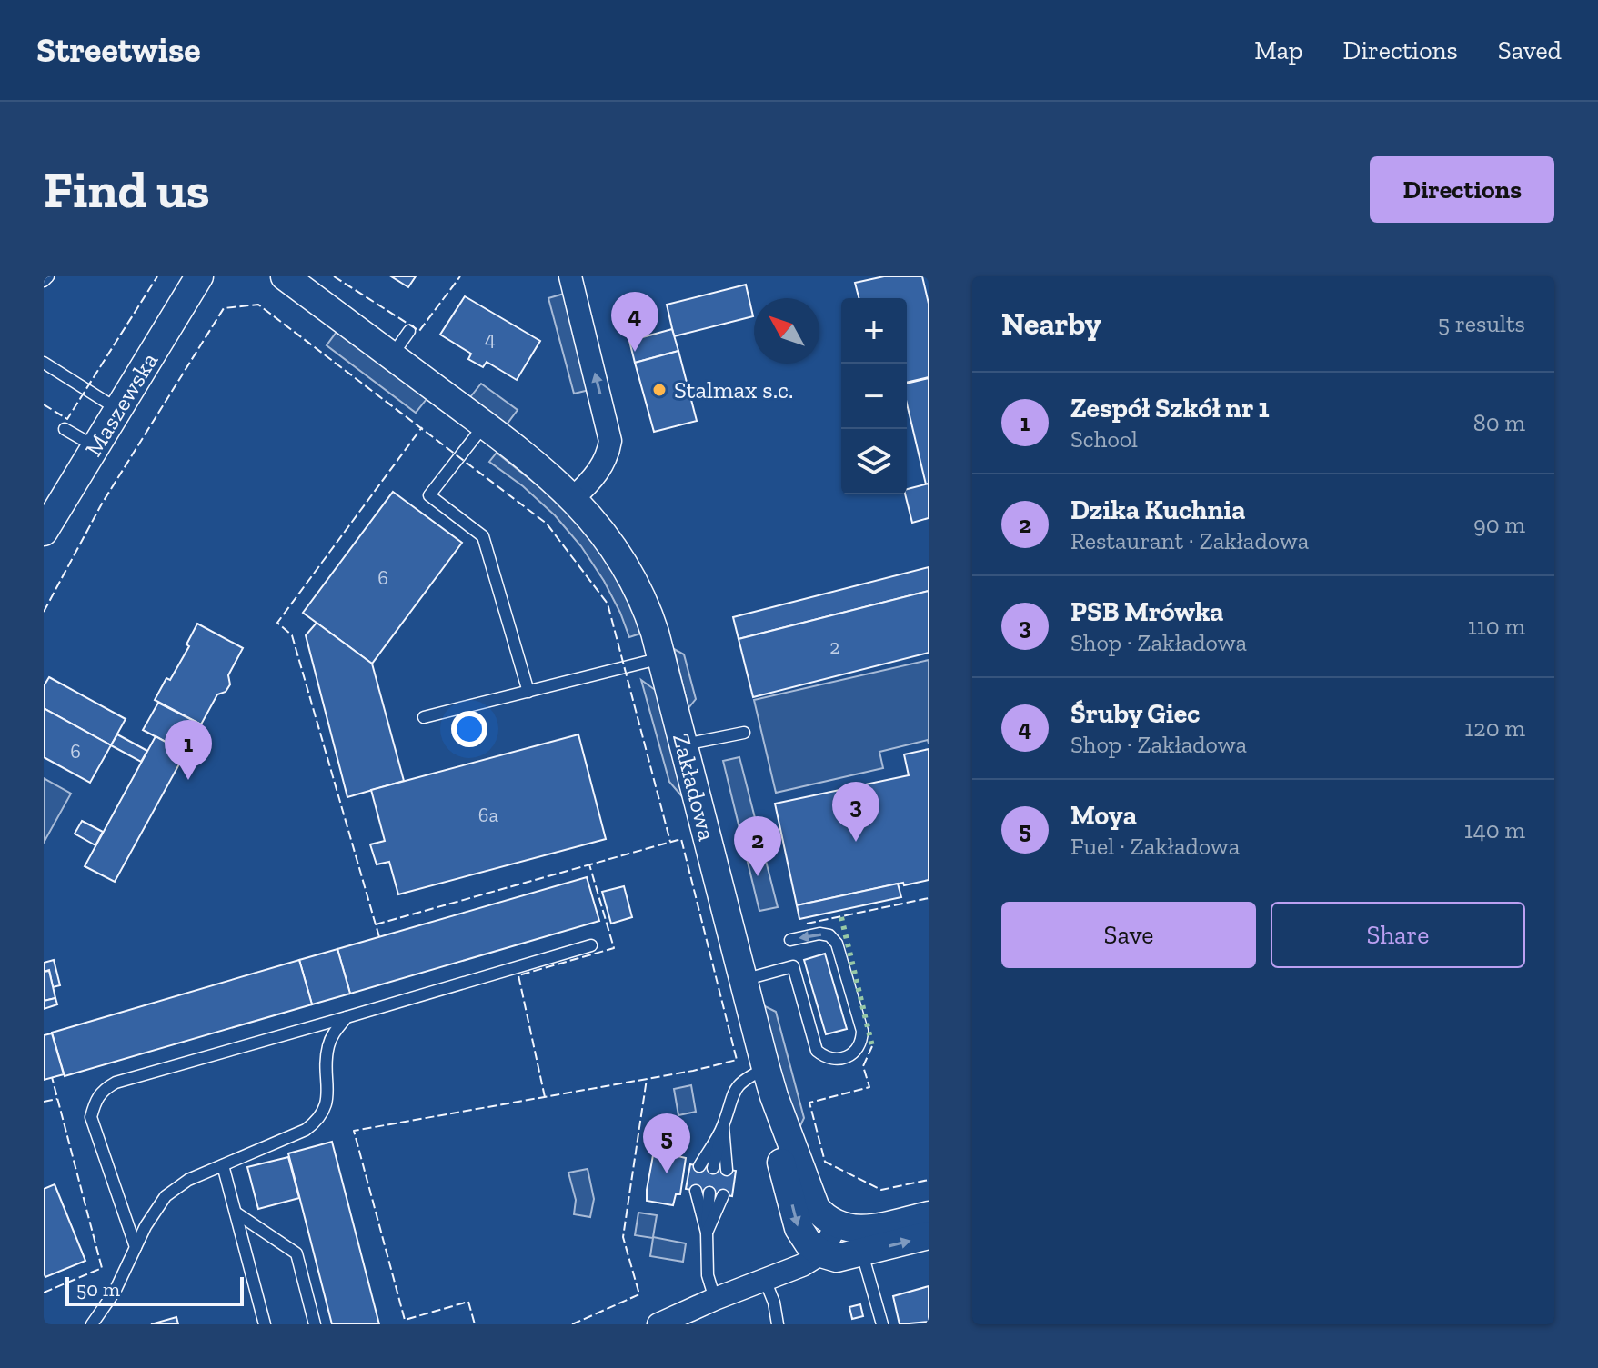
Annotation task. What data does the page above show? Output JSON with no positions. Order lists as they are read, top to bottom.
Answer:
{
  "streets": {
    "street": ["Maszewska", "Zakładowa"]
  },
  "places": ["Stalmax s.c."],
  "house_numbers": [
    "4",
    "6",
    "2",
    "6",
    "6a"
  ],
  "scale_bar": "50 m",
  "north": "top left",
  "page": {
    "header": "Streetwise",
    "nav": ["Map", "Directions", "Saved"],
    "buttons": [
      "Directions",
      ["Save", "Share"]
    ],
    "title": "Find us",
    "heading": ["Nearby", "5 results"],
    "pins": [
      "4",
      "1",
      "3",
      "2",
      "5"
    ],
    "map_buttons": ["+", "−"],
    "list": [
      {
        "mark": "1",
        "name": "Zespół Szkół nr 1",
        "note": "School",
        "value": "80 m"
      },
      {
        "mark": "2",
        "name": "Dzika Kuchnia",
        "note": "Restaurant · Zakładowa",
        "value": "90 m"
      },
      {
        "mark": "3",
        "name": "PSB Mrówka",
        "note": "Shop · Zakładowa",
        "value": "110 m"
      },
      {
        "mark": "4",
        "name": "Śruby Giec",
        "note": "Shop · Zakładowa",
        "value": "120 m"
      },
      {
        "mark": "5",
        "name": "Moya",
        "note": "Fuel · Zakładowa",
        "value": "140 m"
      }
    ],
    "scale": "50 m"
  }
}
